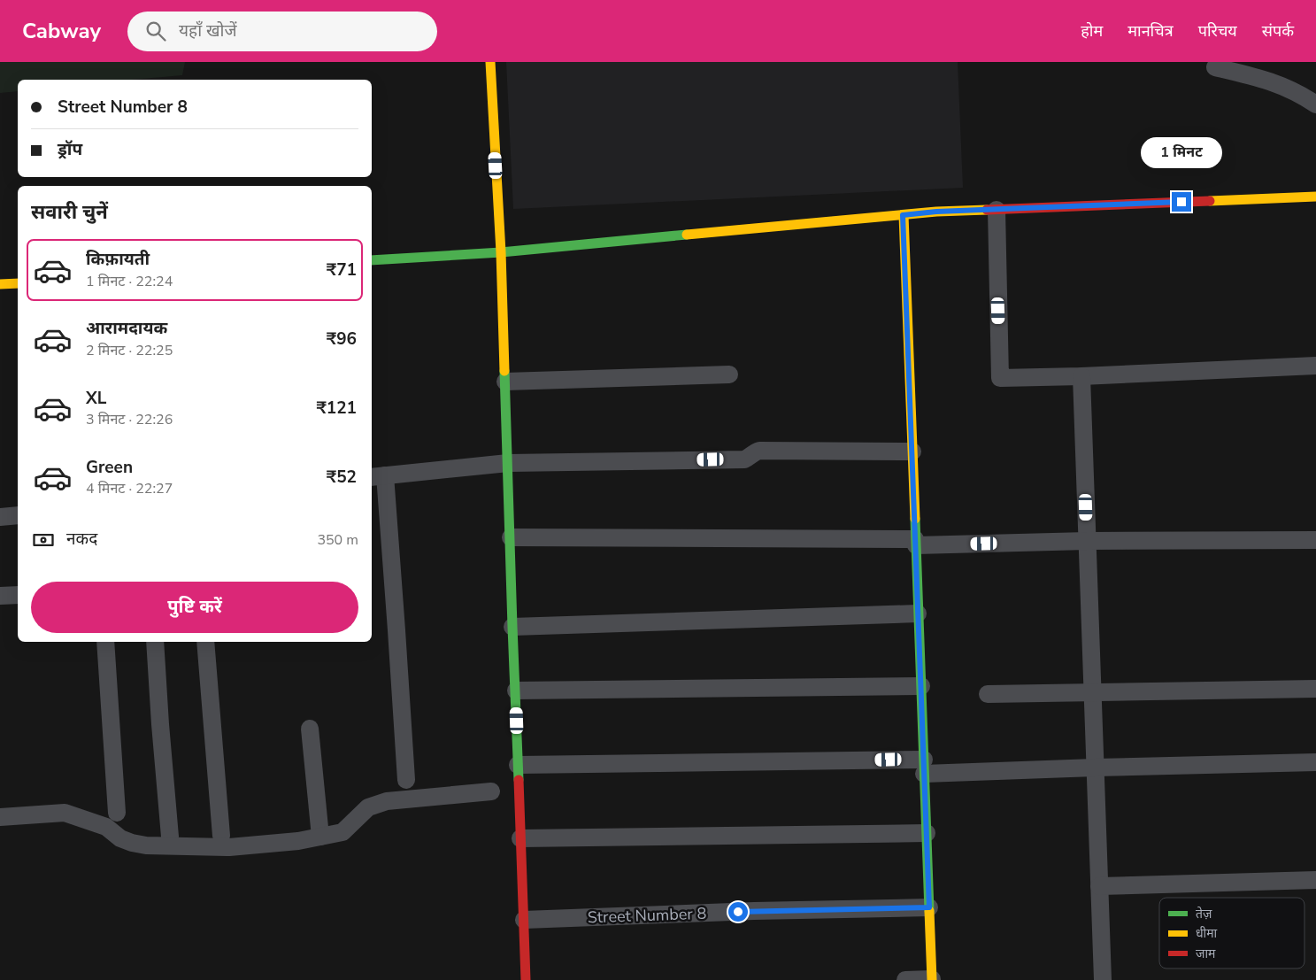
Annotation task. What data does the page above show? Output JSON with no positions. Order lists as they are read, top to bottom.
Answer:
{
  "streets": {
    "street": ["Street Number 8"]
  },
  "legend": ["तेज़", "धीमा", "जाम"],
  "page": {
    "header": "Cabway",
    "search": "यहाँ खोजें",
    "nav": [
      "होम",
      "मानचित्र",
      "परिचय",
      "संपर्क"
    ],
    "banner": ["Street Number 8", "ड्रॉप"],
    "bubble": "1 मिनट",
    "heading": "सवारी चुनें",
    "list": [
      {
        "name": "किफ़ायती",
        "note": "1 मिनट · 22:24",
        "value": "₹71"
      },
      {
        "name": "आरामदायक",
        "note": "2 मिनट · 22:25",
        "value": "₹96"
      },
      {
        "name": "XL",
        "note": "3 मिनट · 22:26",
        "value": "₹121"
      },
      {
        "name": "Green",
        "note": "4 मिनट · 22:27",
        "value": "₹52"
      }
    ],
    "pay": ["नकद", "350 m"],
    "buttons": "पुष्टि करें"
  }
}
